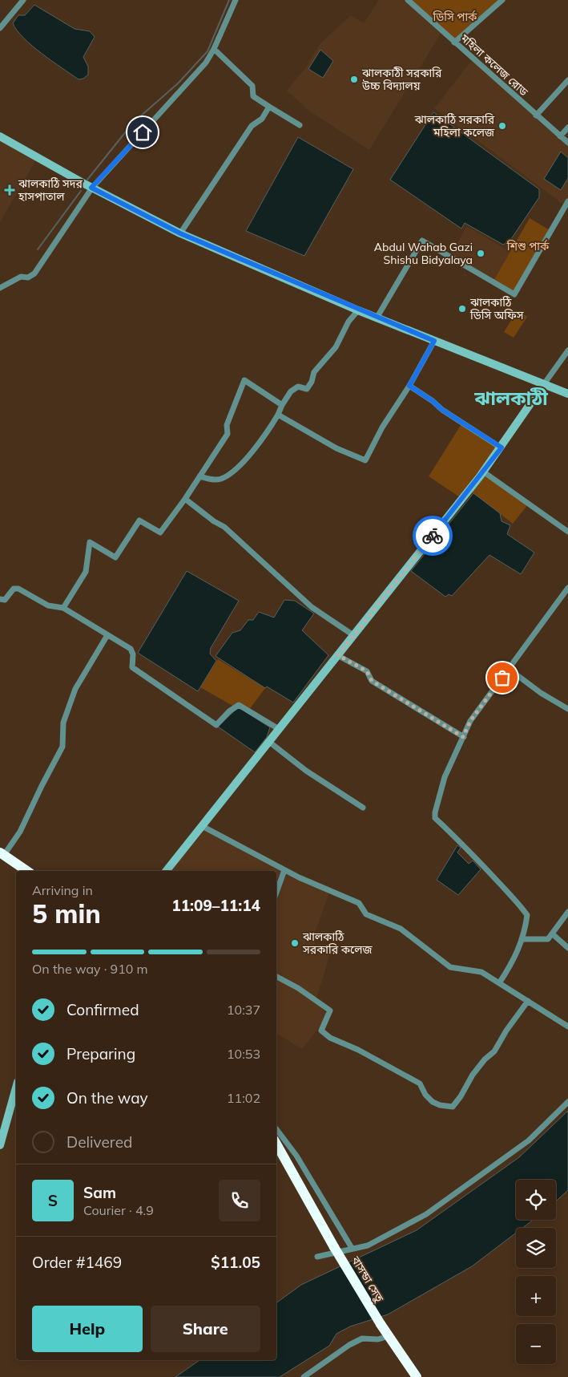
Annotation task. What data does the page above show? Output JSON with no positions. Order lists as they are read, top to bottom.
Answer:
{
  "streets": {
    "highway": ["বাসন্ডা সেতু"],
    "street": ["মহিলা কলেজ রোড"]
  },
  "districts": ["ঝালকাঠী"],
  "parks": ["ডিসি পার্ক", "শিশু পার্ক"],
  "places": {
    "other": [
      "ঝালকাঠী সরকারি উচ্চ বিদ্যালয়",
      "ঝালকাঠি সরকারি মহিলা কলেজ",
      "Abdul Wahab Gazi Shishu Bidyalaya",
      "ঝালকাঠি ডিসি অফিস",
      "ঝালকাঠি সরকারি কলেজ"
    ],
    "health": ["ঝালকাঠি সদর হাসপাতাল"]
  },
  "page": {
    "heading": ["5 min", "Arriving in", "11:09–11:14"],
    "panel": [
      "Sam",
      "Courier · 4.9",
      "Order #1469",
      "$11.05"
    ],
    "bar": "On the way · 910 m",
    "list": [
      ["Confirmed", "10:37"],
      ["Preparing", "10:53"],
      ["On the way", "11:02"],
      "Delivered"
    ],
    "map_buttons": ["+", "−"],
    "round": "S",
    "buttons": ["Help", "Share"]
  }
}
